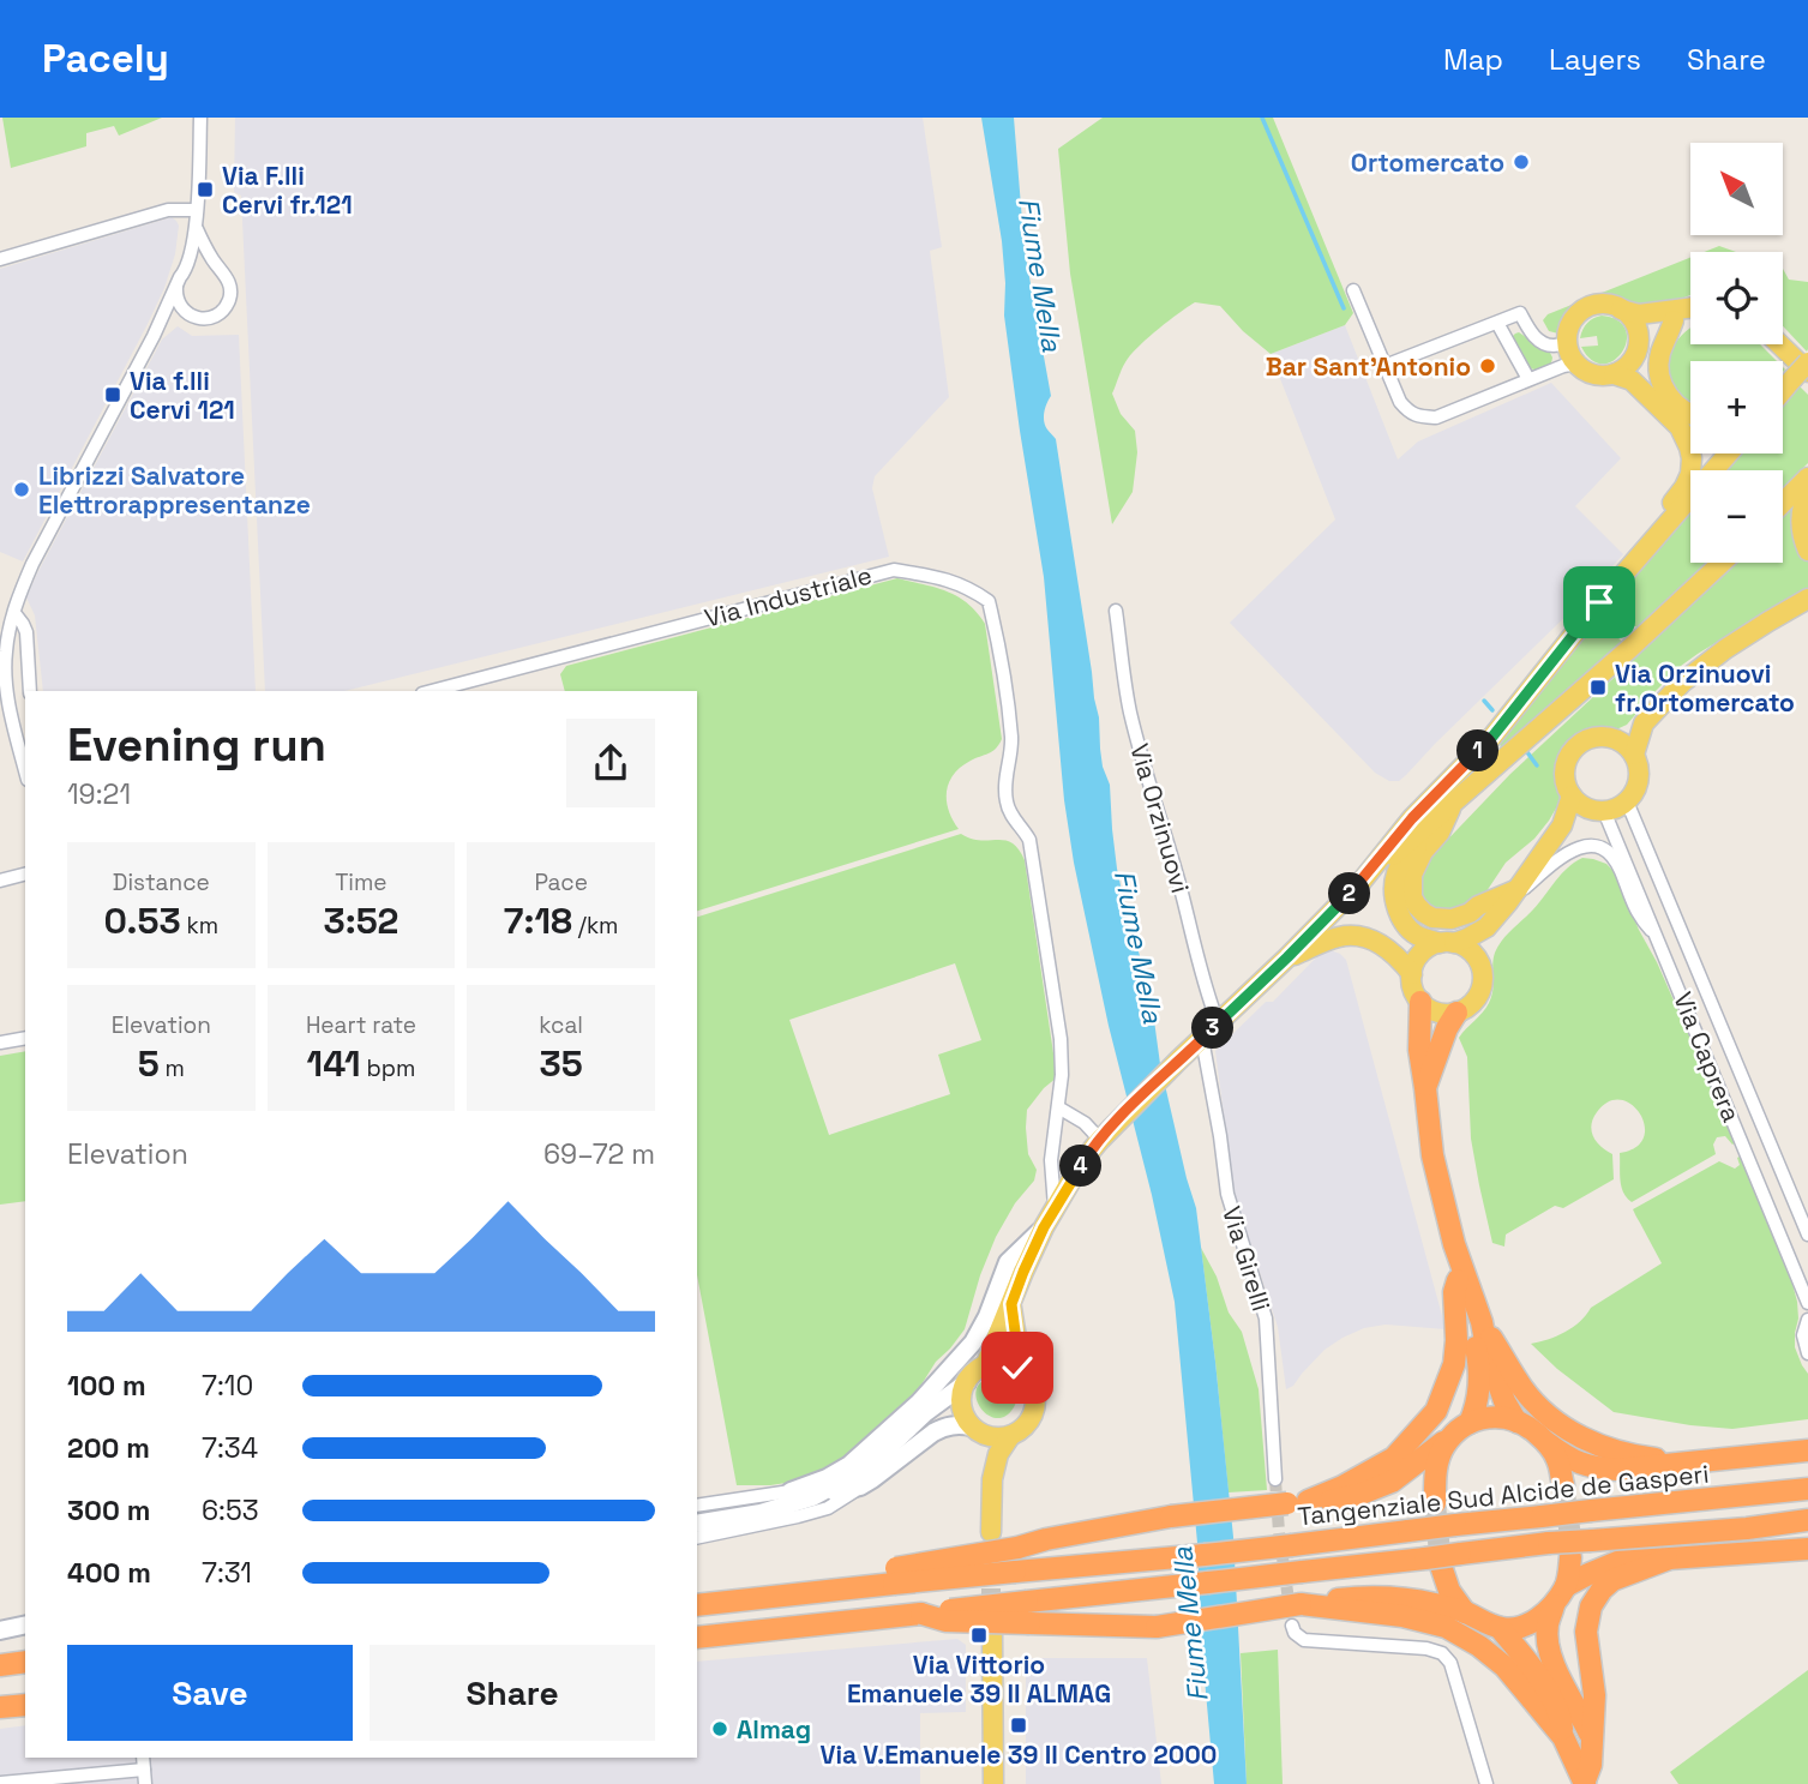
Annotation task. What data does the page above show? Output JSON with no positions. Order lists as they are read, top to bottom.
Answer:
{
  "streets": {
    "highway": ["Tangenziale Sud Alcide de Gasperi"],
    "street": [
      "Via Industriale",
      "Via Orzinuovi",
      "Via Caprera",
      "Via Girelli"
    ]
  },
  "water": ["Fiume Mella"],
  "places": {
    "other": [
      "Ortomercato",
      "Bar Sant'Antonio",
      "Librizzi Salvatore Elettrorappresentanze",
      "Almag"
    ],
    "transit": [
      "Via F.lli Cervi fr.121",
      "Via f.lli Cervi 121",
      "Via Orzinuovi fr.Ortomercato",
      "Via Vittorio Emanuele 39 II ALMAG",
      "Via V.Emanuele 39 II Centro 2000"
    ]
  },
  "north": "top left",
  "page": {
    "header": "Pacely",
    "nav": ["Map", "Layers", "Share"],
    "map_buttons": ["+", "−"],
    "heading": ["Evening run", "19:21"],
    "pins": [
      "1",
      "2",
      "3",
      "4"
    ],
    "stats": [
      ["Distance", "0.53 km"],
      ["Time", "3:52"],
      ["Pace", "7:18 /km"],
      ["Elevation", "5 m"],
      ["Heart rate", "141 bpm"],
      ["kcal", "35"]
    ],
    "chart": ["Elevation", "69–72 m"],
    "list": [
      {
        "name": "100 m",
        "note": "7:10"
      },
      {
        "name": "200 m",
        "note": "7:34"
      },
      {
        "name": "300 m",
        "note": "6:53"
      },
      {
        "name": "400 m",
        "note": "7:31"
      }
    ],
    "buttons": ["Save", "Share"]
  }
}
